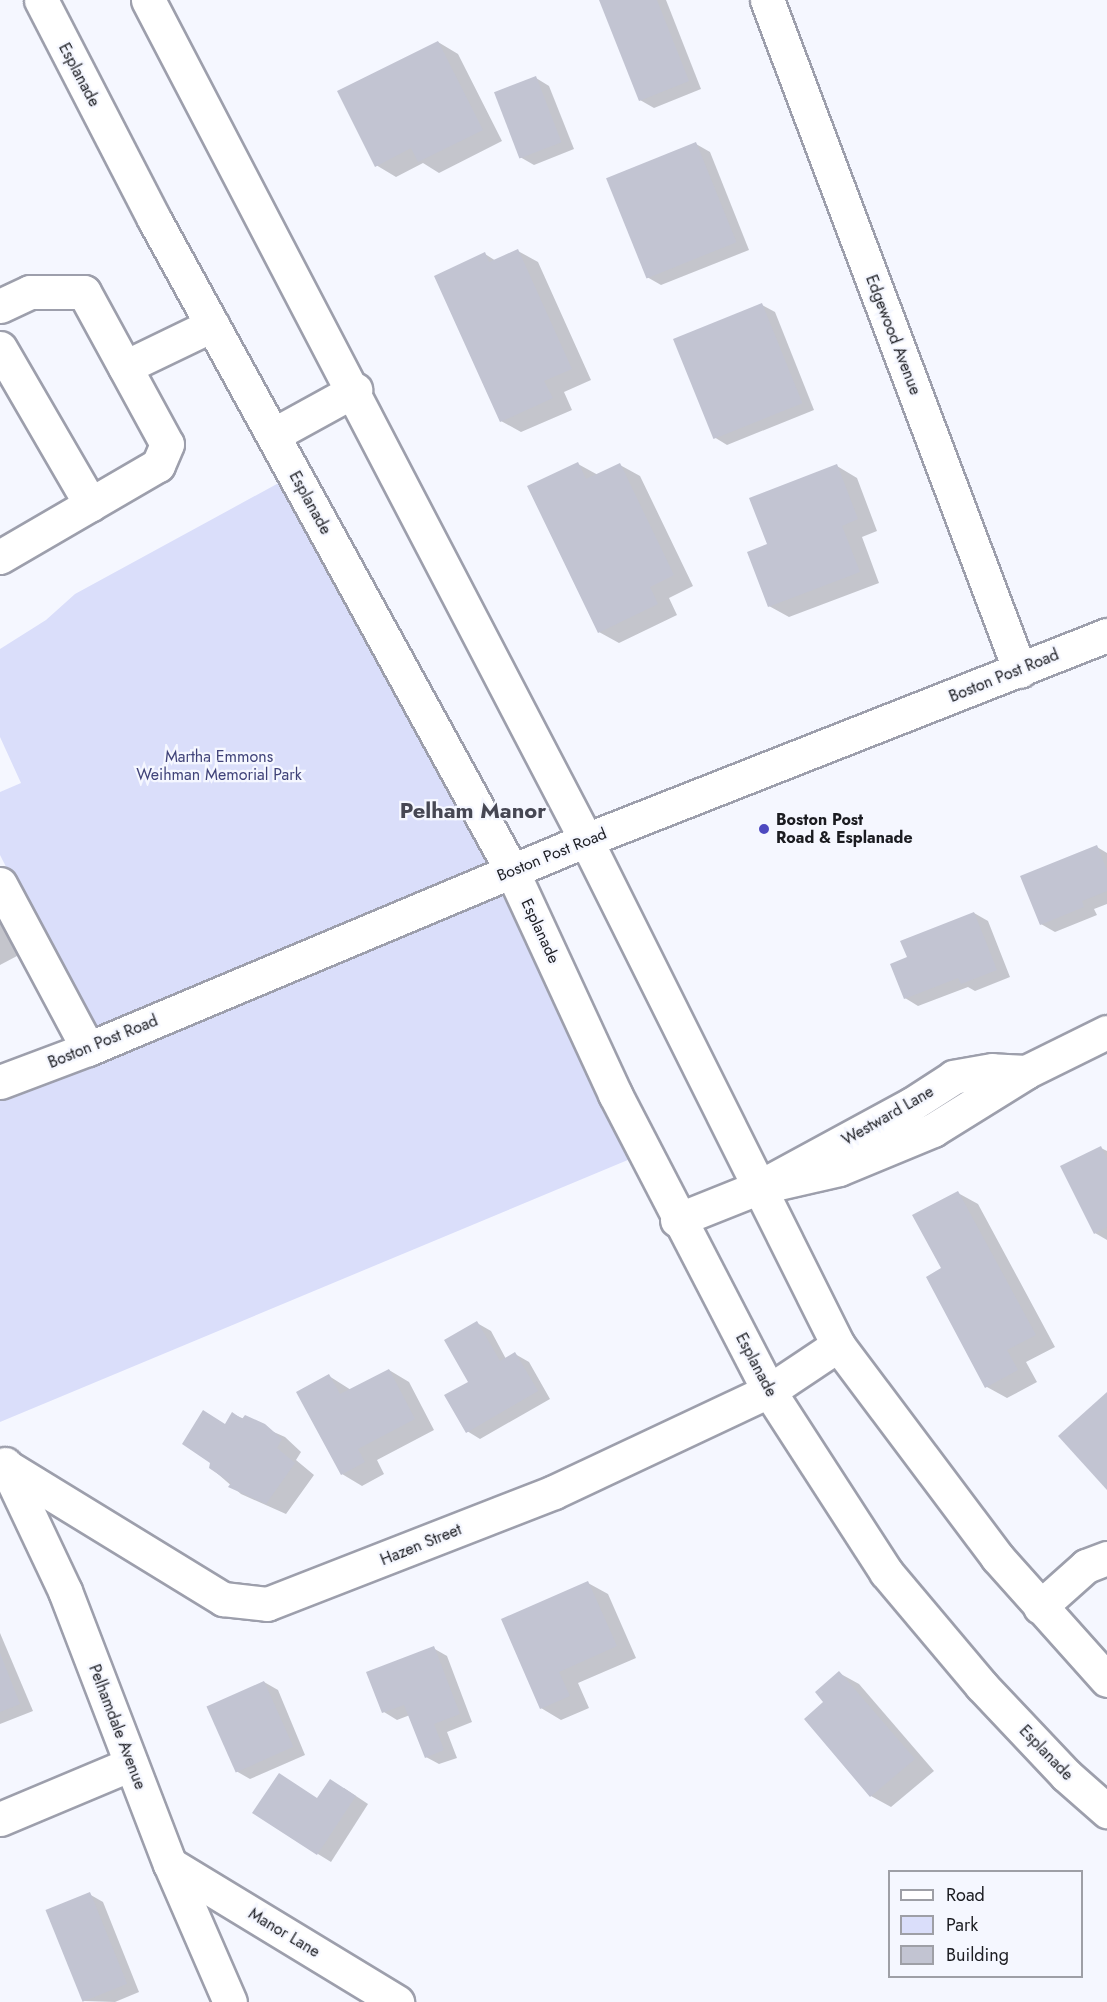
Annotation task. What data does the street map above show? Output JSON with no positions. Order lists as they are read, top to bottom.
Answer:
{
  "streets": {
    "street": [
      "Esplanade",
      "Edgewood Avenue",
      "Boston Post Road",
      "Westward Lane",
      "Hazen Street",
      "Pelhamdale Avenue",
      "Manor Lane"
    ]
  },
  "crossings": [
    ["Esplanade", "Boston Post Road"],
    ["Esplanade", "Westward Lane"],
    ["Esplanade", "Hazen Street"],
    ["Edgewood Avenue", "Boston Post Road"],
    ["Hazen Street", "Pelhamdale Avenue"],
    ["Pelhamdale Avenue", "Manor Lane"]
  ],
  "districts": ["Pelham Manor"],
  "parks": ["Martha Emmons Weihman Memorial Park"],
  "places": ["Boston Post Road & Esplanade"],
  "legend": ["Road", "Park", "Building"]
}
